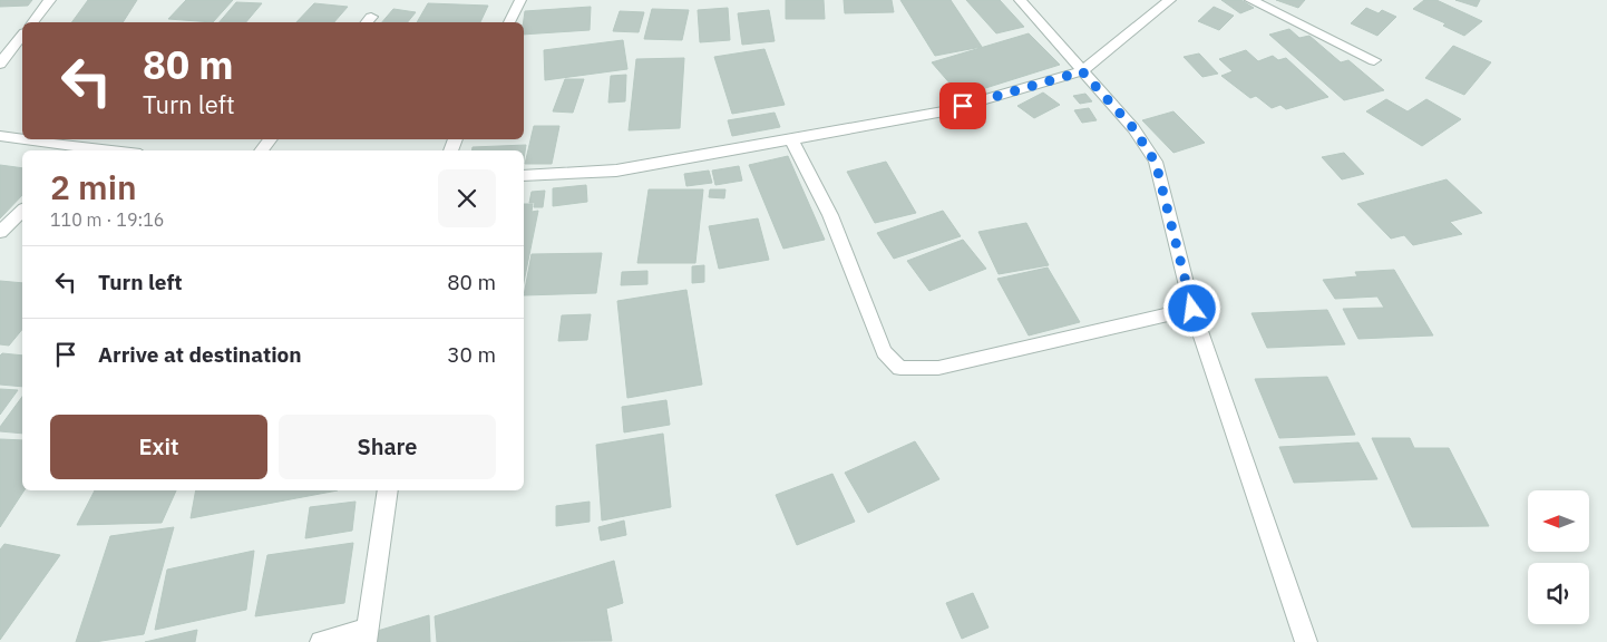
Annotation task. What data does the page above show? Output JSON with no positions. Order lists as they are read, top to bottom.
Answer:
{
  "north": "left",
  "page": {
    "turn": ["80 m", "Turn left"],
    "heading": ["2 min", "110 m · 19:16"],
    "list": [
      {
        "name": "Turn left",
        "value": "80 m"
      },
      {
        "name": "Arrive at destination",
        "value": "30 m"
      }
    ],
    "buttons": ["Exit", "Share"]
  }
}
